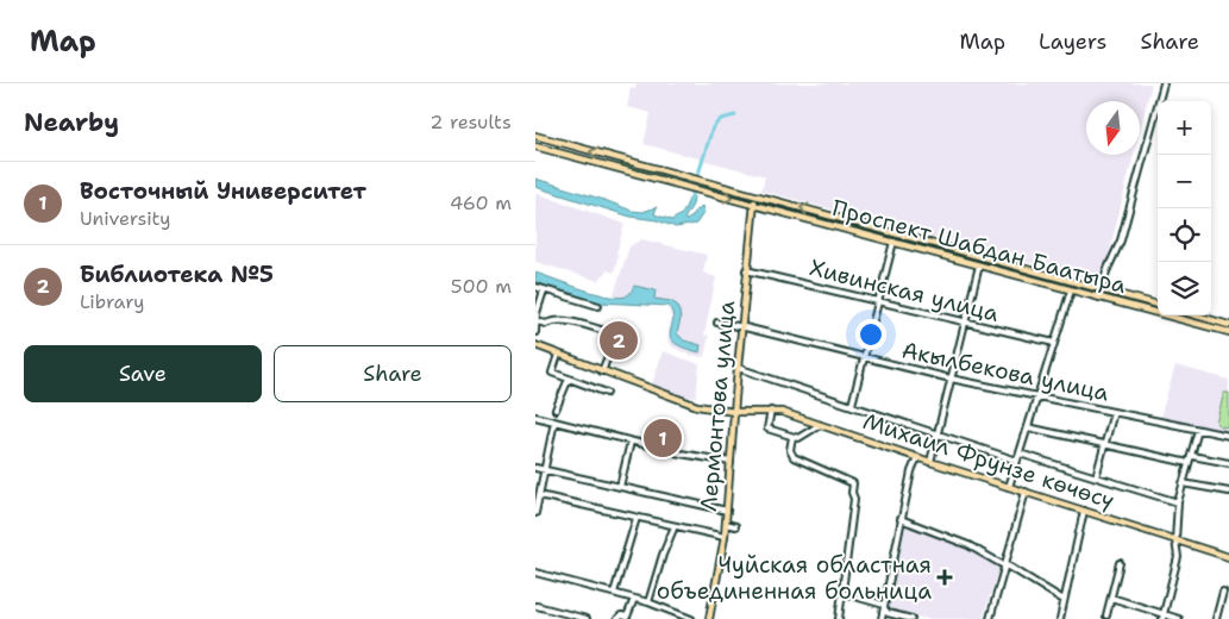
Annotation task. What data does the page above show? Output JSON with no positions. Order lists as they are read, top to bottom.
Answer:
{
  "streets": {
    "main road": ["Проспект Шабдан Баатыра", "Лермонтова улица", "Михаил Фрунзе көчөсү"],
    "street": ["Хивинская улица", "Акылбекова улица"]
  },
  "crossings": [
    ["Проспект Шабдан Баатыра", "Лермонтова улица"],
    ["Хивинская улица", "Лермонтова улица"],
    ["Акылбекова улица", "Лермонтова улица"],
    ["Лермонтова улица", "Михаил Фрунзе көчөсү"]
  ],
  "places": {
    "health": ["Чуйская областная объединенная больница"]
  },
  "north": "bottom",
  "page": {
    "header": "Map",
    "nav": ["Map", "Layers", "Share"],
    "heading": ["Nearby", "2 results"],
    "map_buttons": ["+", "−"],
    "list": [
      {
        "mark": "1",
        "name": "Восточный Университет",
        "note": "University",
        "value": "460 m"
      },
      {
        "mark": "2",
        "name": "Библиотека №5",
        "note": "Library",
        "value": "500 m"
      }
    ],
    "pins": ["2", "1"],
    "buttons": ["Save", "Share"]
  }
}
